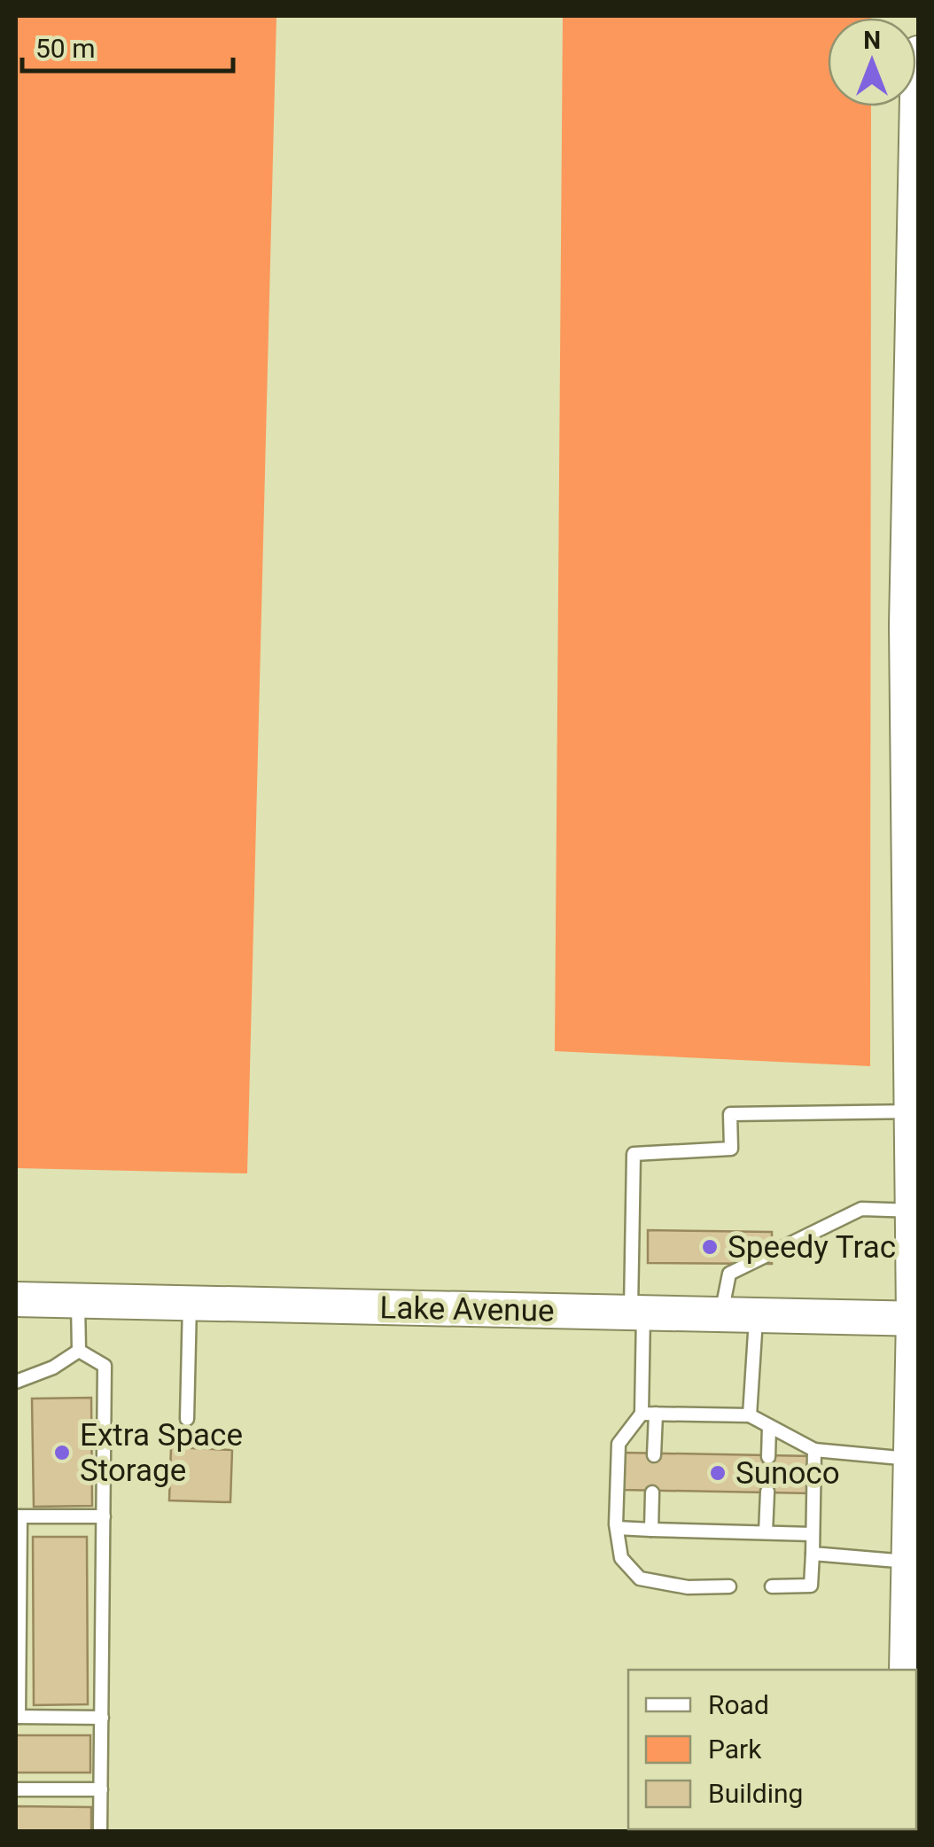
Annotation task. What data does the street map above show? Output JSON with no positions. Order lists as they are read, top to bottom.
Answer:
{
  "streets": {
    "street": ["Lake Avenue"]
  },
  "places": ["Speedy Trac", "Extra Space Storage", "Sunoco"],
  "legend": ["Road", "Park", "Building"],
  "scale_bar": "50 m",
  "north": "top"
}
